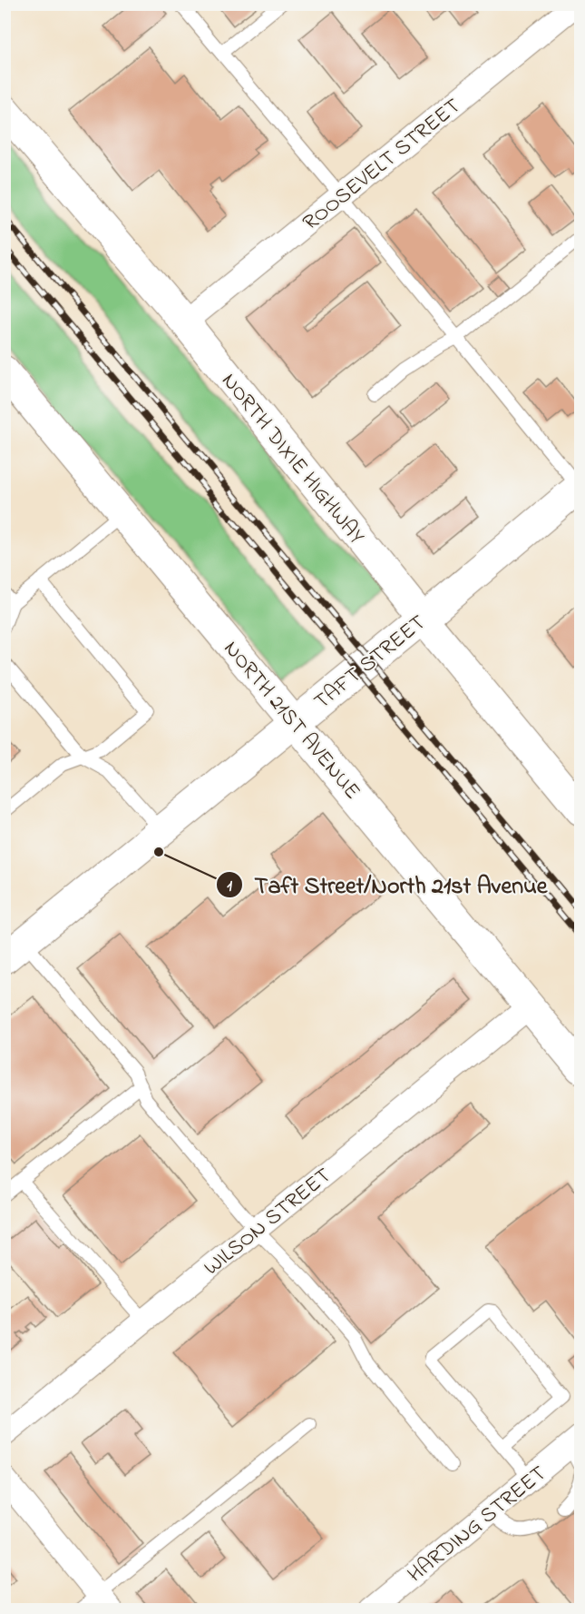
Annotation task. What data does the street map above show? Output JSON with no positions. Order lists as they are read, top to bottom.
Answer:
{
  "streets": {
    "main road": ["NORTH DIXIE HIGHWAY", "TAFT STREET", "NORTH 21ST AVENUE"],
    "street": ["ROOSEVELT STREET", "WILSON STREET", "HARDING STREET"]
  },
  "crossings": [
    ["ROOSEVELT STREET", "NORTH DIXIE HIGHWAY"],
    ["NORTH DIXIE HIGHWAY", "TAFT STREET"],
    ["TAFT STREET", "NORTH 21ST AVENUE"],
    ["NORTH 21ST AVENUE", "WILSON STREET"]
  ],
  "places": ["Taft Street/North 21st Avenue"]
}
